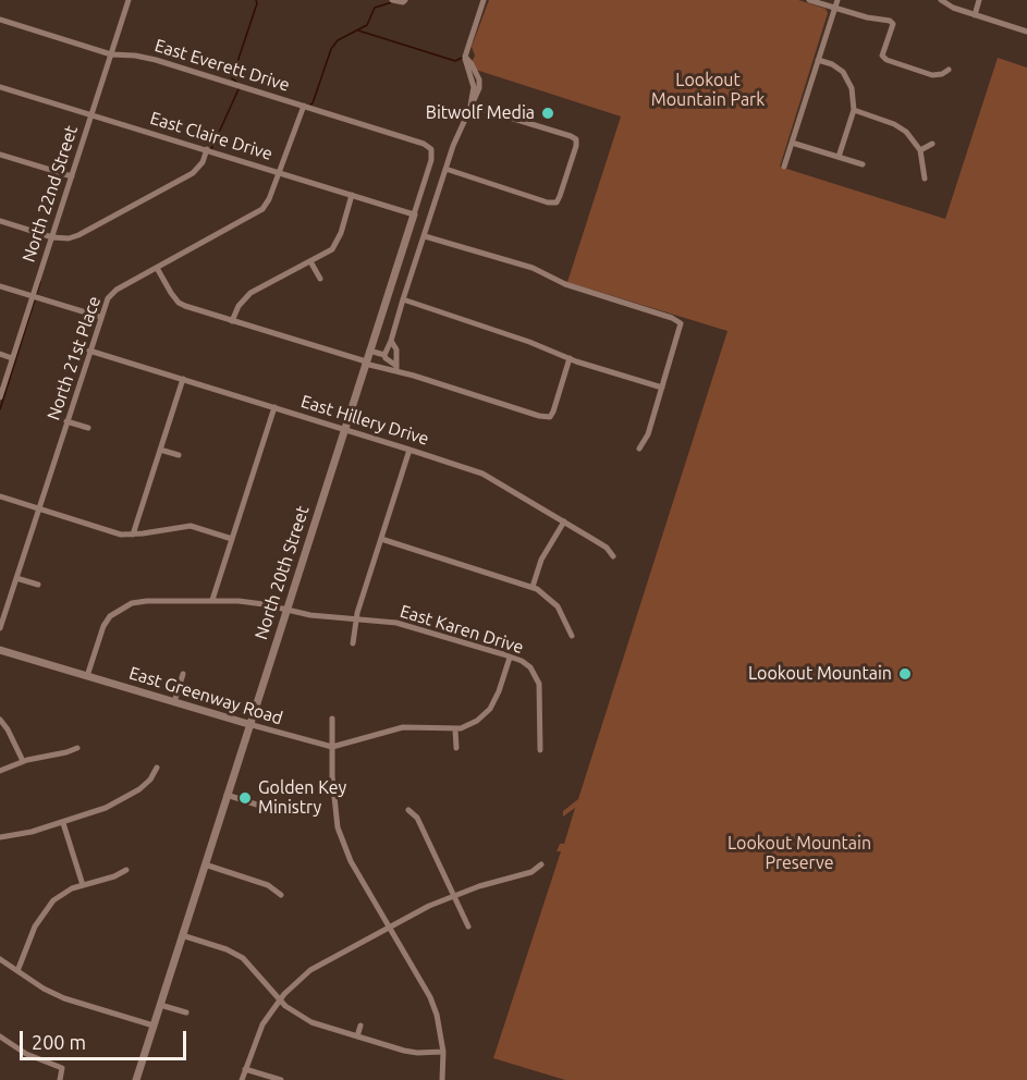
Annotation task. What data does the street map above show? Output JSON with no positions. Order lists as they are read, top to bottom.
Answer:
{
  "streets": {
    "street": [
      "East Everett Drive",
      "East Claire Drive",
      "North 22nd Street",
      "North 21st Place",
      "East Hillery Drive",
      "North 20th Street",
      "East Karen Drive",
      "East Greenway Road"
    ]
  },
  "crossings": [
    ["East Everett Drive", "North 22nd Street"],
    ["East Everett Drive", "North 21st Place"],
    ["East Everett Drive", "North 20th Street"],
    ["East Claire Drive", "North 22nd Street"],
    ["East Claire Drive", "North 21st Place"],
    ["East Claire Drive", "North 20th Street"],
    ["North 21st Place", "East Hillery Drive"],
    ["East Hillery Drive", "North 20th Street"],
    ["North 20th Street", "East Karen Drive"],
    ["North 20th Street", "East Greenway Road"],
    ["East Karen Drive", "East Greenway Road"]
  ],
  "parks": ["Lookout Mountain Park", "Lookout Mountain Preserve"],
  "places": ["Bitwolf Media", "Lookout Mountain", "Golden Key Ministry"],
  "scale_bar": "200 m"
}
